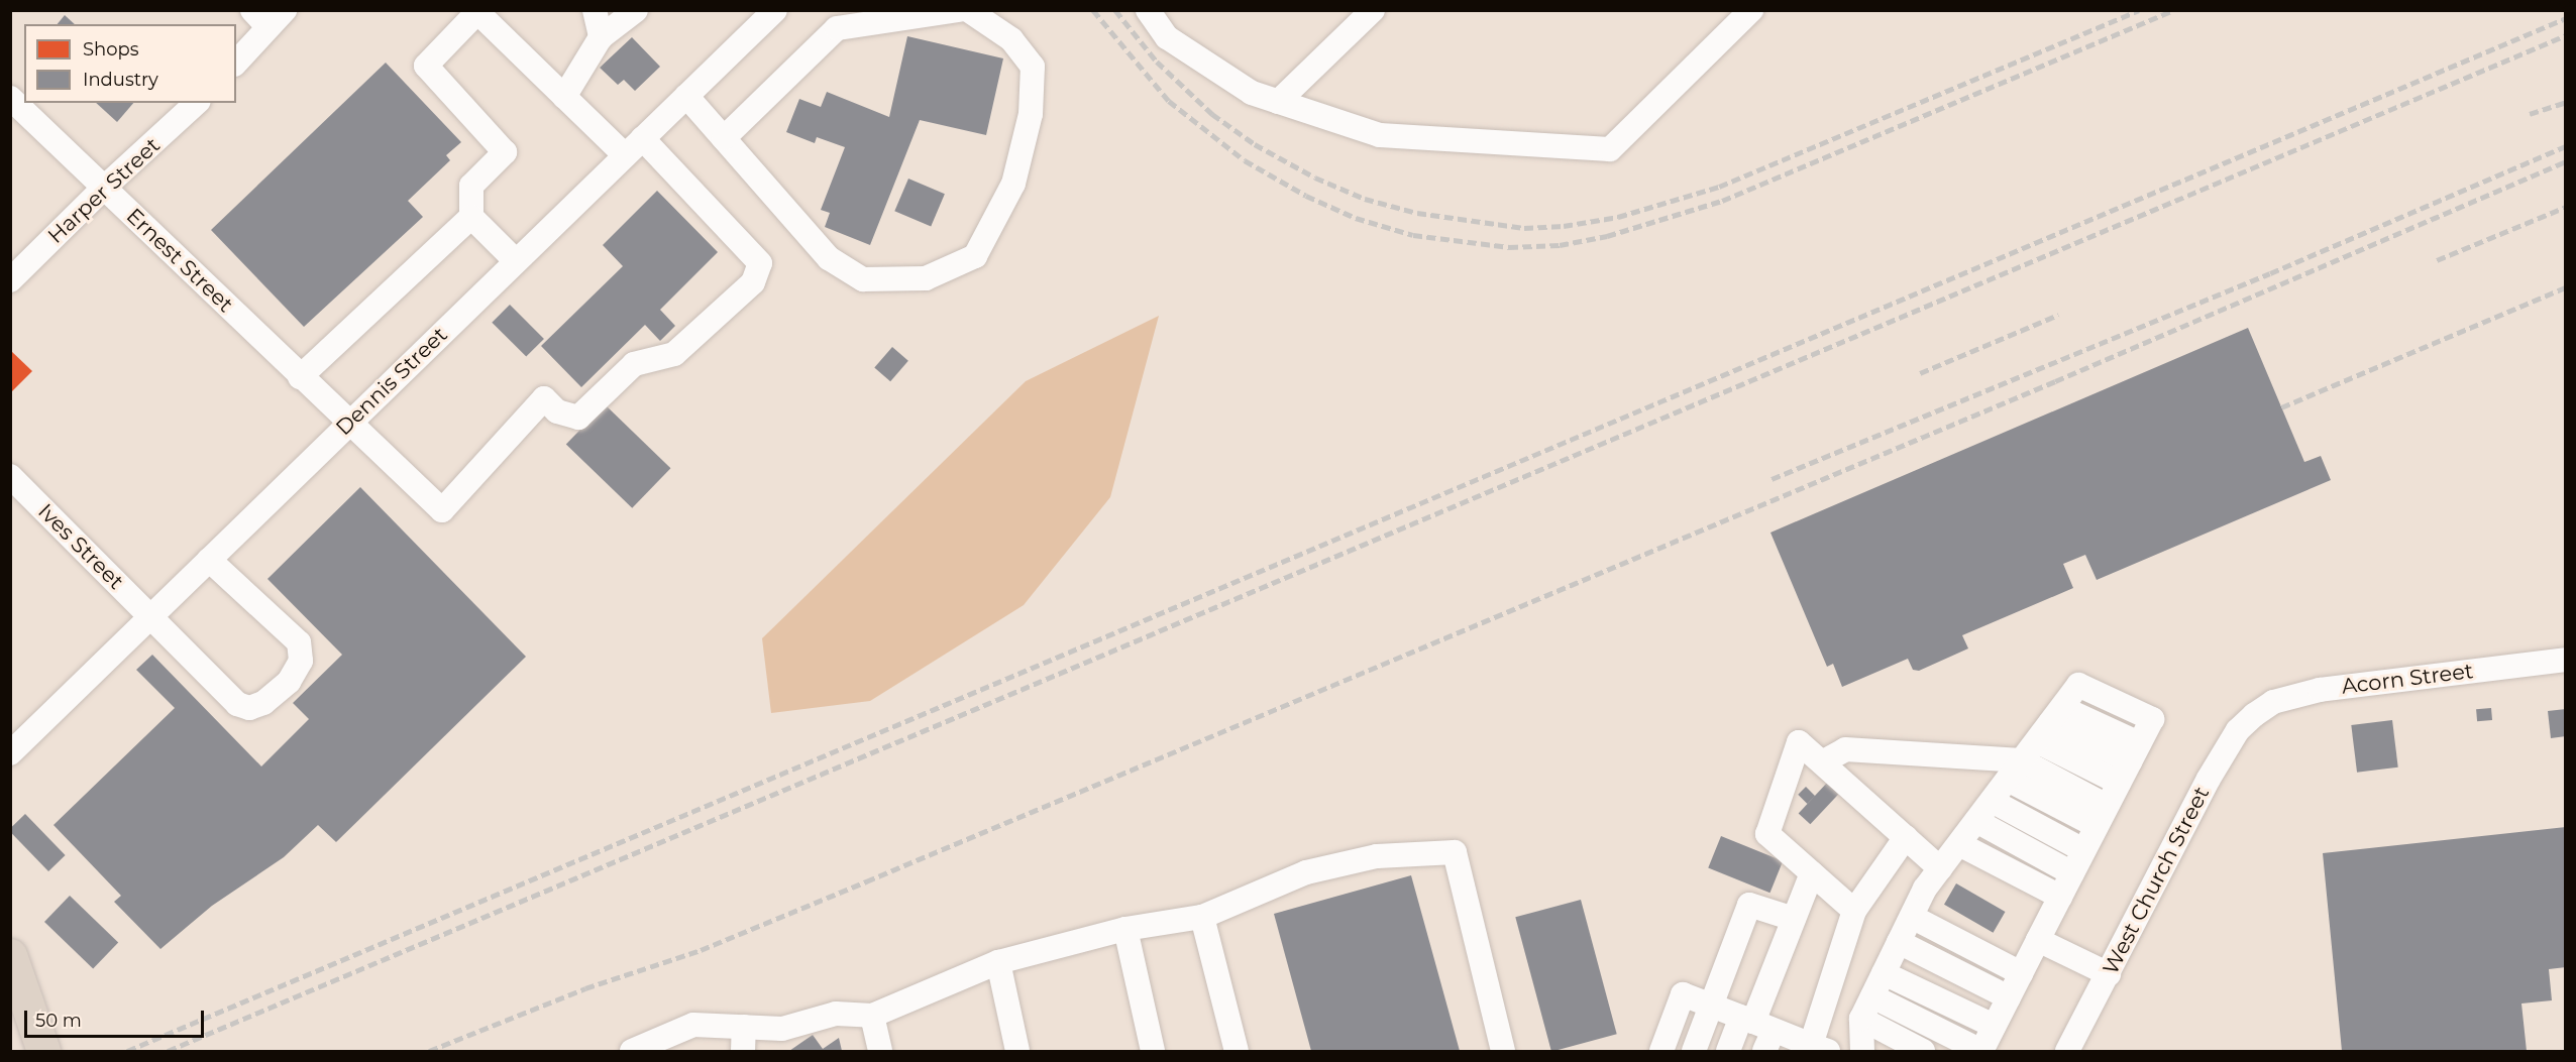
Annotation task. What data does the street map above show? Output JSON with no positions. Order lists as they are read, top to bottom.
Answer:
{
  "streets": {
    "street": [
      "Harper Street",
      "Ernest Street",
      "Dennis Street",
      "Ives Street",
      "Acorn Street",
      "West Church Street"
    ]
  },
  "crossings": [
    ["Harper Street", "Ernest Street"],
    ["Ernest Street", "Dennis Street"],
    ["Dennis Street", "Ives Street"],
    ["Acorn Street", "West Church Street"]
  ],
  "legend": ["Shops", "Industry"],
  "scale_bar": "50 m"
}
